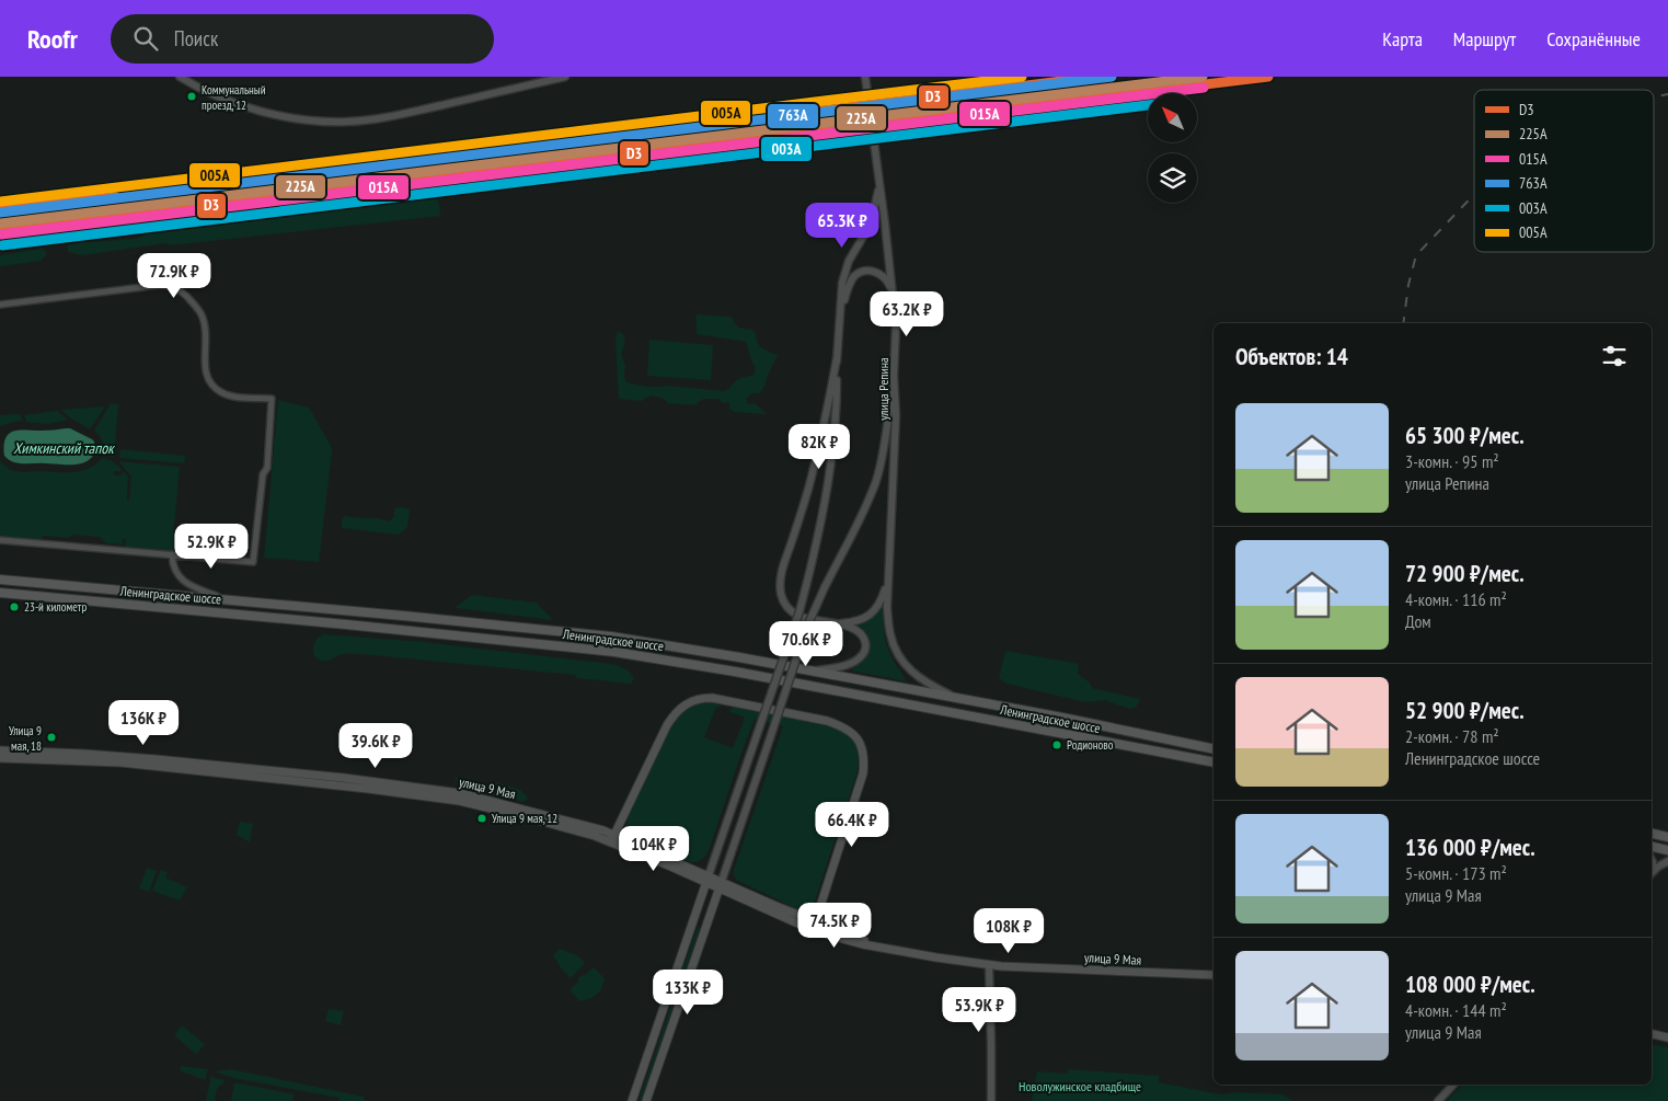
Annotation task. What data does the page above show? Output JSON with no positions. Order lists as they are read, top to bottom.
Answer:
{
  "streets": {
    "highway": ["Ленинградское шоссе"],
    "main road": ["улица 9 Мая"],
    "street": ["улица Репина"]
  },
  "crossings": [
    ["улица Репина", "Ленинградское шоссе"]
  ],
  "water": ["Химкинский тапок"],
  "parks": ["Новолужинское кладбище"],
  "places": [
    "Коммунальный проезд, 12",
    "23-й километр",
    "Улица 9 мая, 18",
    "Родионово",
    "Улица 9 мая, 12"
  ],
  "lines": [
    "transit line D3",
    "transit line 225А",
    "transit line 763А",
    "transit line 005А",
    "transit line 015А",
    "transit line 003А"
  ],
  "legend": [
    "D3",
    "225А",
    "015А",
    "763А",
    "003А",
    "005А"
  ],
  "north": "top left",
  "page": {
    "header": "Roofr",
    "search": "Поиск",
    "nav": ["Карта", "Маршрут", "Сохранённые"],
    "price": [
      "65.3K ₽",
      "72.9K ₽",
      "63.2K ₽",
      "82K ₽",
      "52.9K ₽",
      "70.6K ₽",
      "136K ₽",
      "39.6K ₽",
      "66.4K ₽",
      "104K ₽",
      "74.5K ₽",
      "108K ₽",
      "133K ₽",
      "53.9K ₽"
    ],
    "heading": "Объектов: 14",
    "list": [
      {
        "name": "65 300 ₽/мес.",
        "note": "3-комн. · 95 m² · улица Репина"
      },
      {
        "name": "72 900 ₽/мес.",
        "note": "4-комн. · 116 m² · Дом"
      },
      {
        "name": "52 900 ₽/мес.",
        "note": "2-комн. · 78 m² · Ленинградское шоссе"
      },
      {
        "name": "136 000 ₽/мес.",
        "note": "5-комн. · 173 m² · улица 9 Мая"
      },
      {
        "name": "108 000 ₽/мес.",
        "note": "4-комн. · 144 m² · улица 9 Мая"
      }
    ]
  }
}
